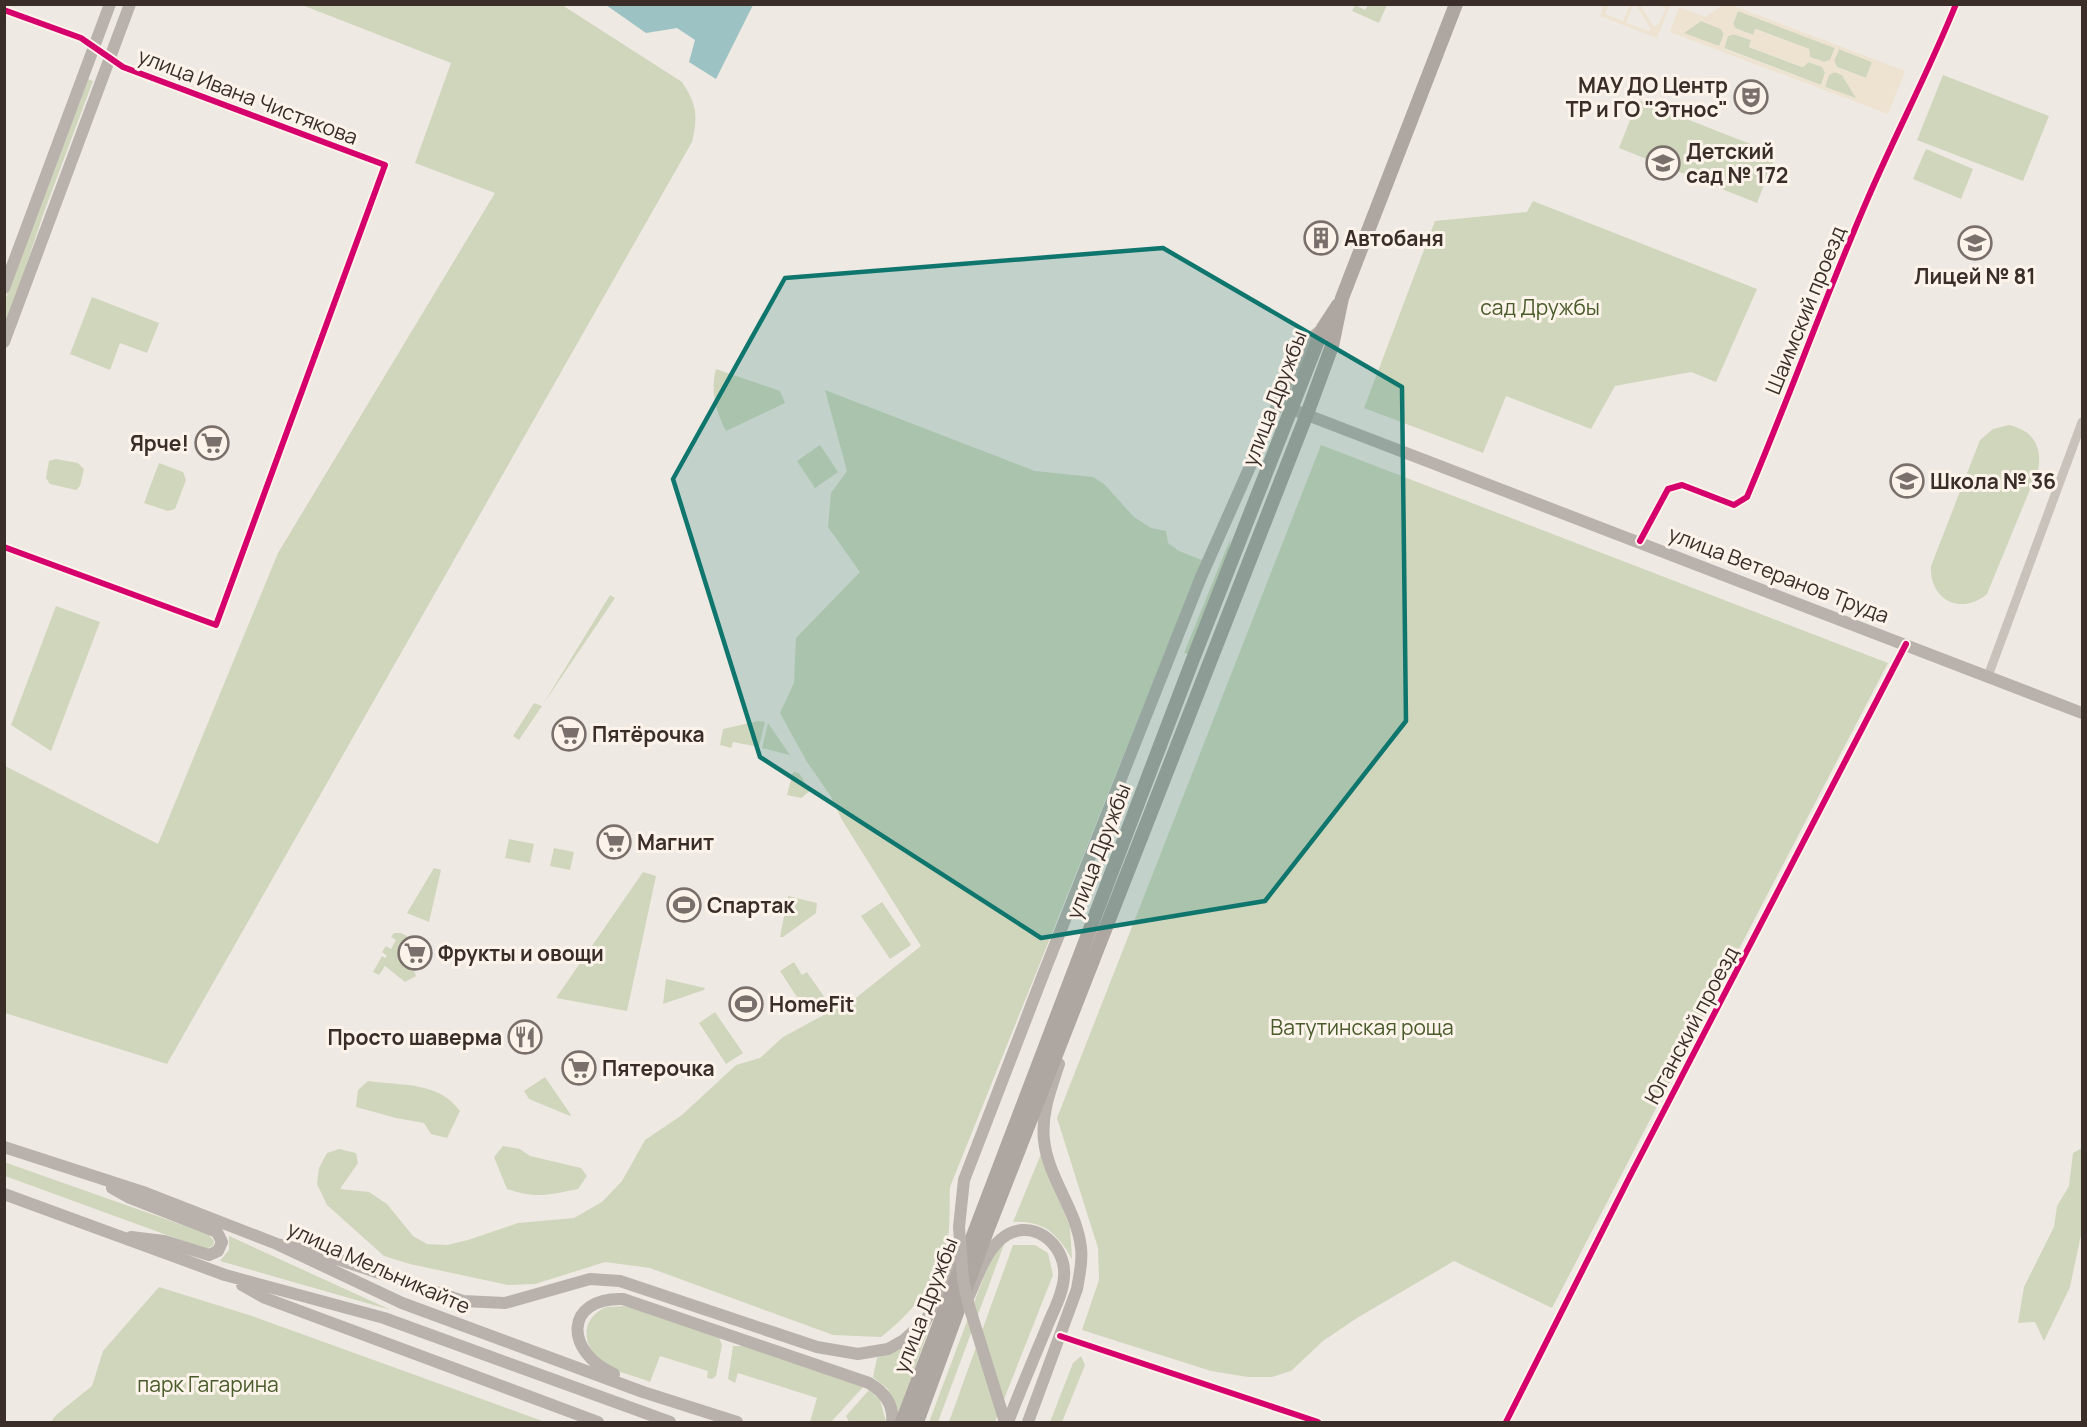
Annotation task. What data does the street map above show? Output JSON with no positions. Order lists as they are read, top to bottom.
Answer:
{
  "streets": {
    "main road": ["улица Дружбы", "улица Ветеранов Труда", "улица Мельникайте"],
    "street": ["улица Ивана Чистякова", "Шаимский проезд", "Юганский проезд"]
  },
  "crossings": [
    ["Шаимский проезд", "улица Ветеранов Труда"],
    ["улица Дружбы", "улица Ветеранов Труда"],
    ["улица Ветеранов Труда", "Юганский проезд"]
  ],
  "parks": ["сад Дружбы", "Ватутинская роща", "парк Гагарина"],
  "places": {
    "theatre": ["МАУ ДО Центр ТР и ГО \"Этнос\""],
    "school or university": ["Детский сад № 172", "Лицей № 81", "Школа № 36"],
    "building": ["Автобаня"],
    "supermarket": [
      "Ярче!",
      "Пятёрочка",
      "Магнит",
      "Фрукты и овощи",
      "Пятерочка"
    ],
    "sports": ["Спартак", "HomeFit"],
    "restaurant": ["Просто шаверма"]
  }
}
